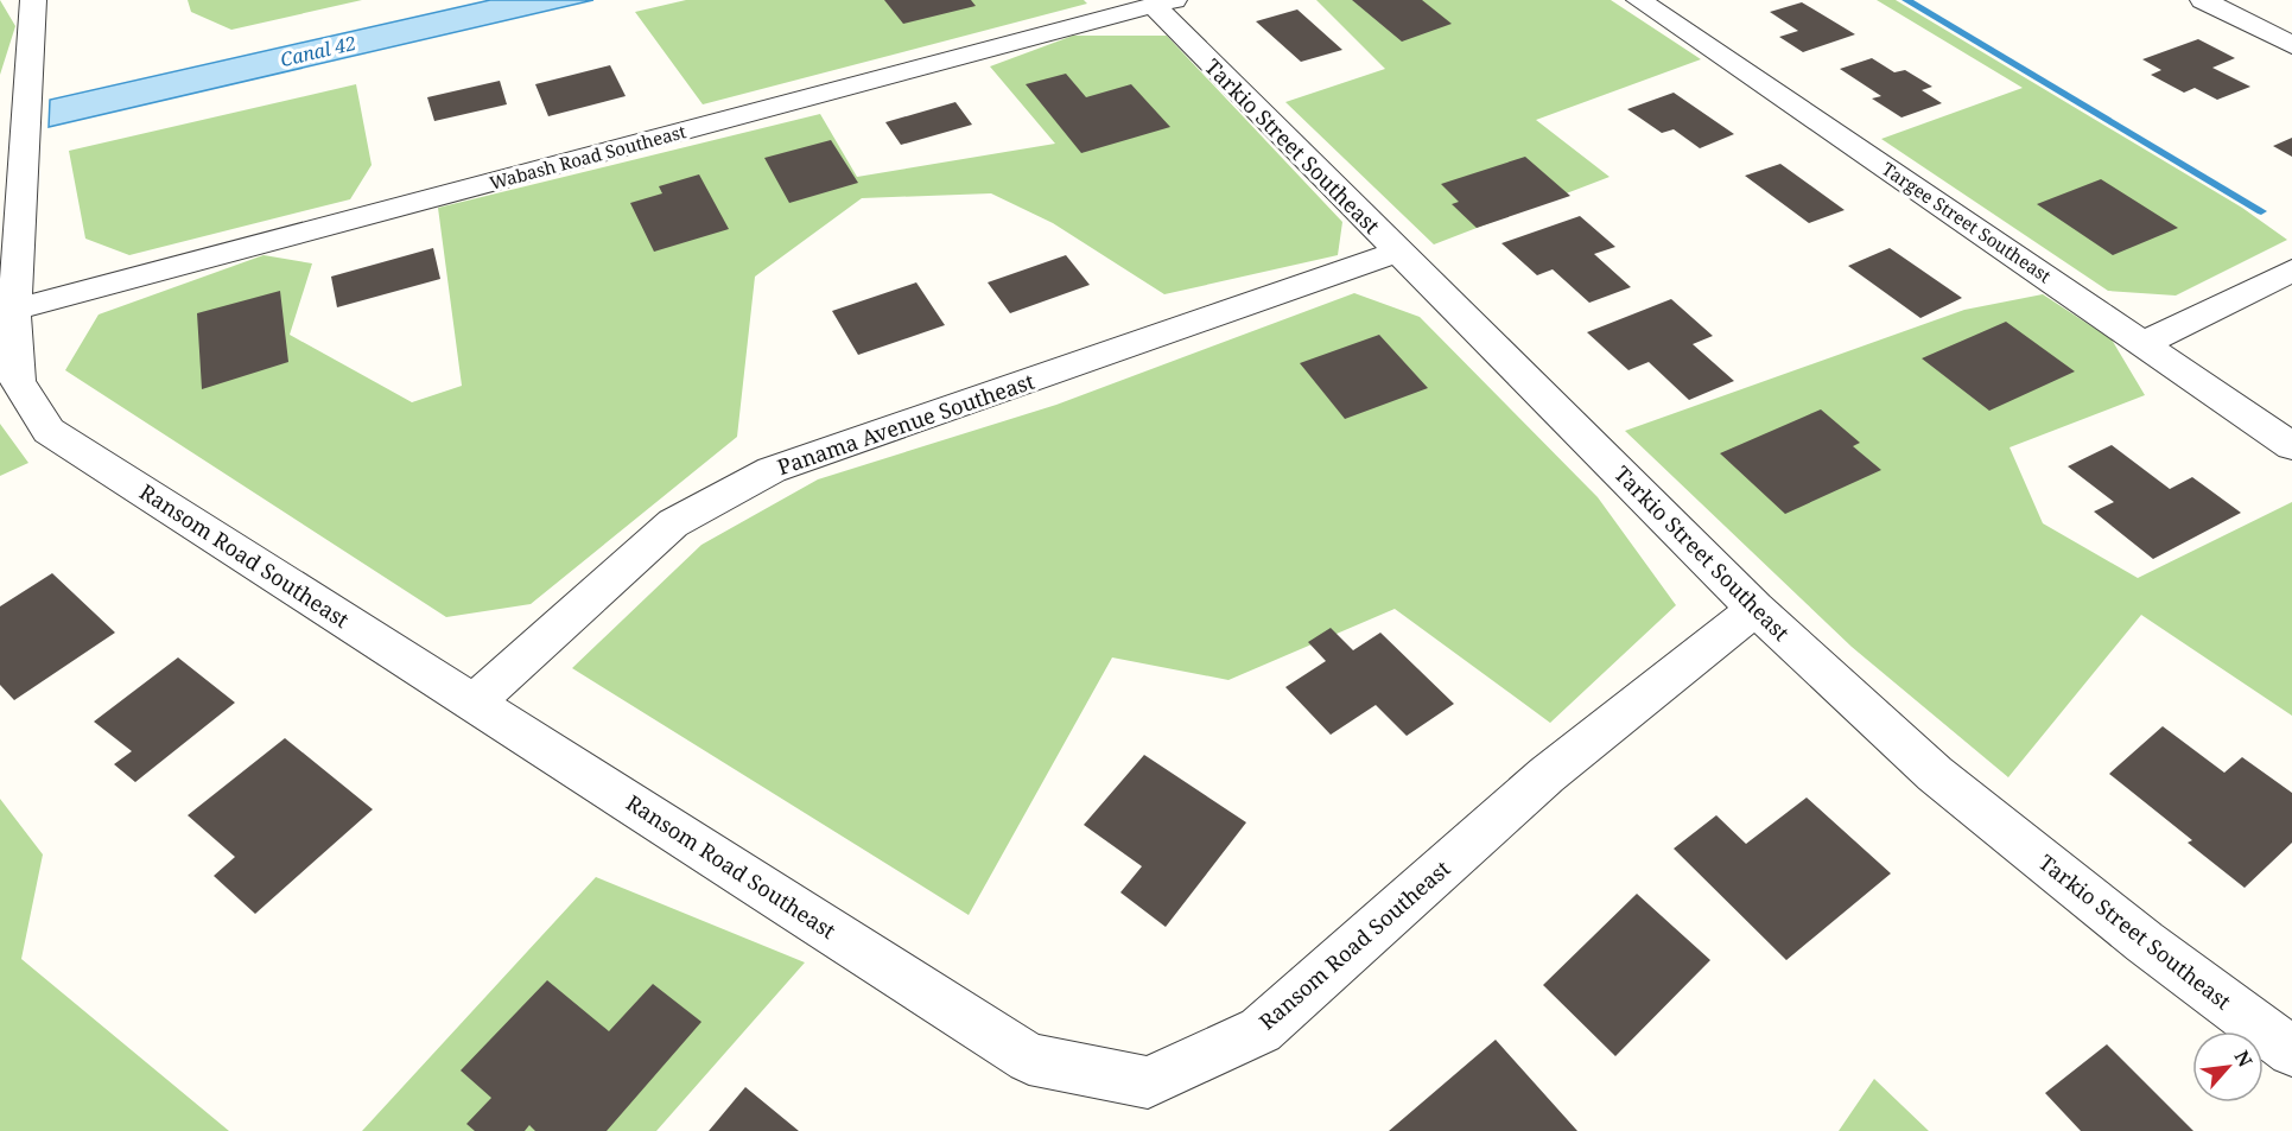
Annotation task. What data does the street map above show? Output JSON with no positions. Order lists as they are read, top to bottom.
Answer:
{
  "streets": {
    "street": [
      "Tarkio Street Southeast",
      "Wabash Road Southeast",
      "Targee Street Southeast",
      "Panama Avenue Southeast",
      "Ransom Road Southeast"
    ]
  },
  "crossings": [
    ["Tarkio Street Southeast", "Wabash Road Southeast"],
    ["Tarkio Street Southeast", "Panama Avenue Southeast"],
    ["Tarkio Street Southeast", "Ransom Road Southeast"],
    ["Wabash Road Southeast", "Ransom Road Southeast"],
    ["Panama Avenue Southeast", "Ransom Road Southeast"]
  ],
  "water": ["Canal 42"],
  "north": "top right"
}
